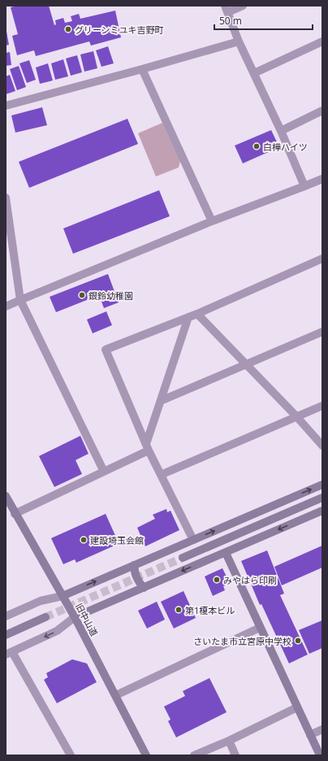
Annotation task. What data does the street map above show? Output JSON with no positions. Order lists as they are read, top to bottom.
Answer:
{
  "streets": {
    "street": ["旧中山道"]
  },
  "places": [
    "グリーンミユキ吉野町",
    "白樺ハイツ",
    "銀鈴幼稚園",
    "建設埼玉会館",
    "みやはら印刷",
    "第1榎本ビル",
    "さいたま市立宮原中学校"
  ],
  "scale_bar": "50 m"
}
